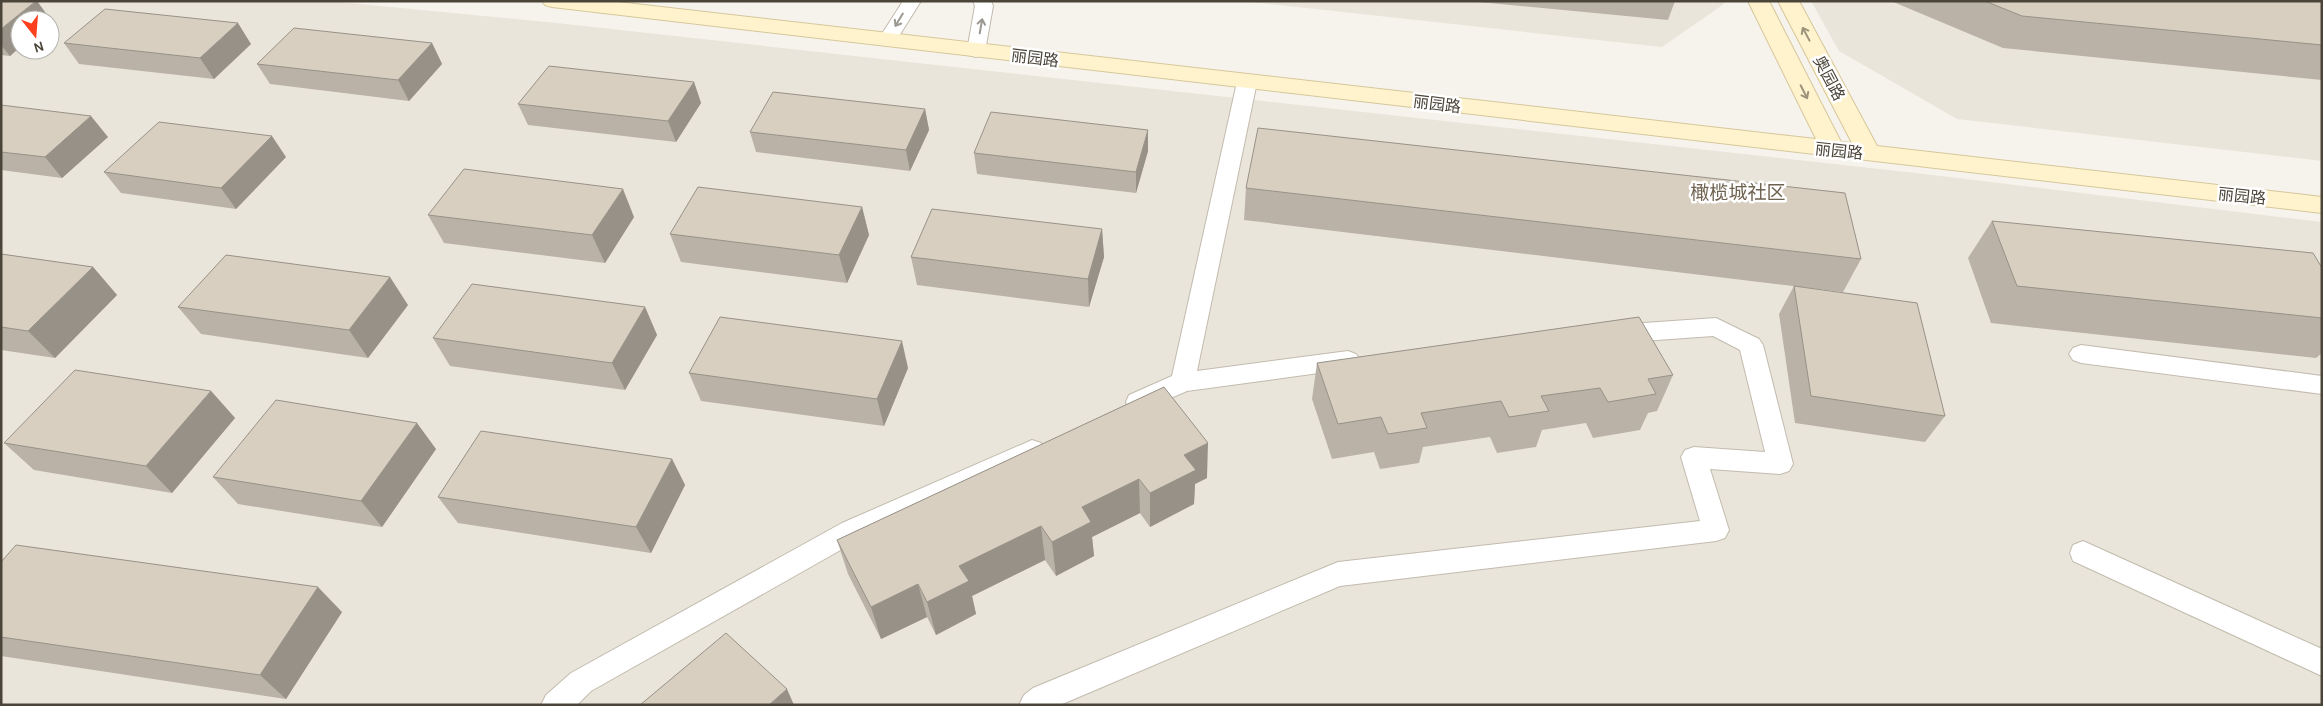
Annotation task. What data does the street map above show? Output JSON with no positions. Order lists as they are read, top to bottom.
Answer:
{
  "streets": {
    "street": ["丽园路", "奥园路"]
  },
  "crossings": [
    ["丽园路", "奥园路"]
  ],
  "districts": ["橄榄城社区"],
  "north": "bottom"
}
